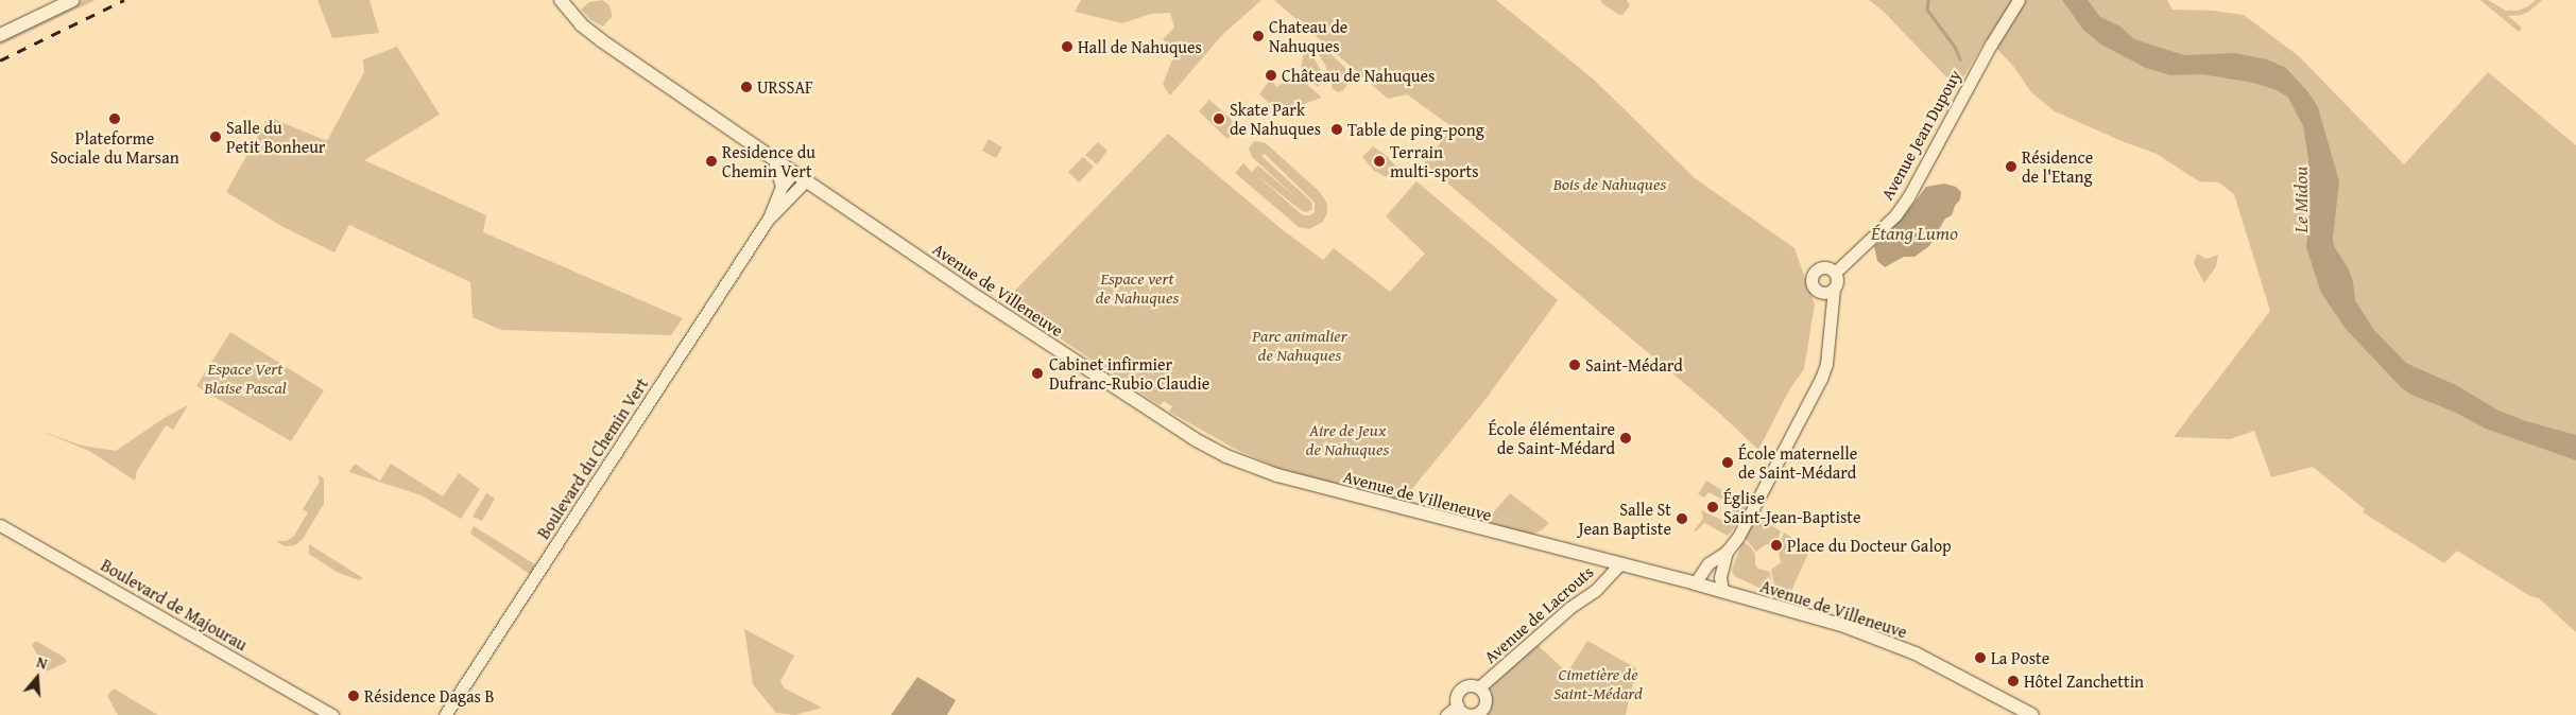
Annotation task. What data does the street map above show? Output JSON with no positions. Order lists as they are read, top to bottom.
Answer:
{
  "streets": {
    "main road": ["Avenue de Villeneuve"],
    "street": [
      "Avenue Jean Dupouy",
      "Boulevard du Chemin Vert",
      "Boulevard de Majourau",
      "Avenue de Lacrouts"
    ]
  },
  "crossings": [
    ["Avenue de Villeneuve", "Boulevard du Chemin Vert"],
    ["Avenue de Villeneuve", "Avenue de Lacrouts"]
  ],
  "water": ["Le Midou", "Étang Lumo"],
  "parks": [
    "Bois de Nahuques",
    "Espace vert de Nahuques",
    "Parc animalier de Nahuques",
    "Espace Vert Blaise Pascal",
    "Aire de Jeux de Nahuques",
    "Cimetière de Saint-Médard"
  ],
  "places": [
    "Chateau de Nahuques",
    "Hall de Nahuques",
    "Château de Nahuques",
    "URSSAF",
    "Plateforme Sociale du Marsan",
    "Skate Park de Nahuques",
    "Table de ping-pong",
    "Salle du Petit Bonheur",
    "Residence du Chemin Vert",
    "Terrain multi-sports",
    "Résidence de l'Etang",
    "Saint-Médard",
    "Cabinet infirmier Dufranc-Rubio Claudie",
    "École élémentaire de Saint-Médard",
    "École maternelle de Saint-Médard",
    "Église Saint-Jean-Baptiste",
    "Salle St Jean Baptiste",
    "Place du Docteur Galop",
    "La Poste",
    "Hôtel Zanchettin",
    "Résidence Dagas B"
  ],
  "north": "top"
}
